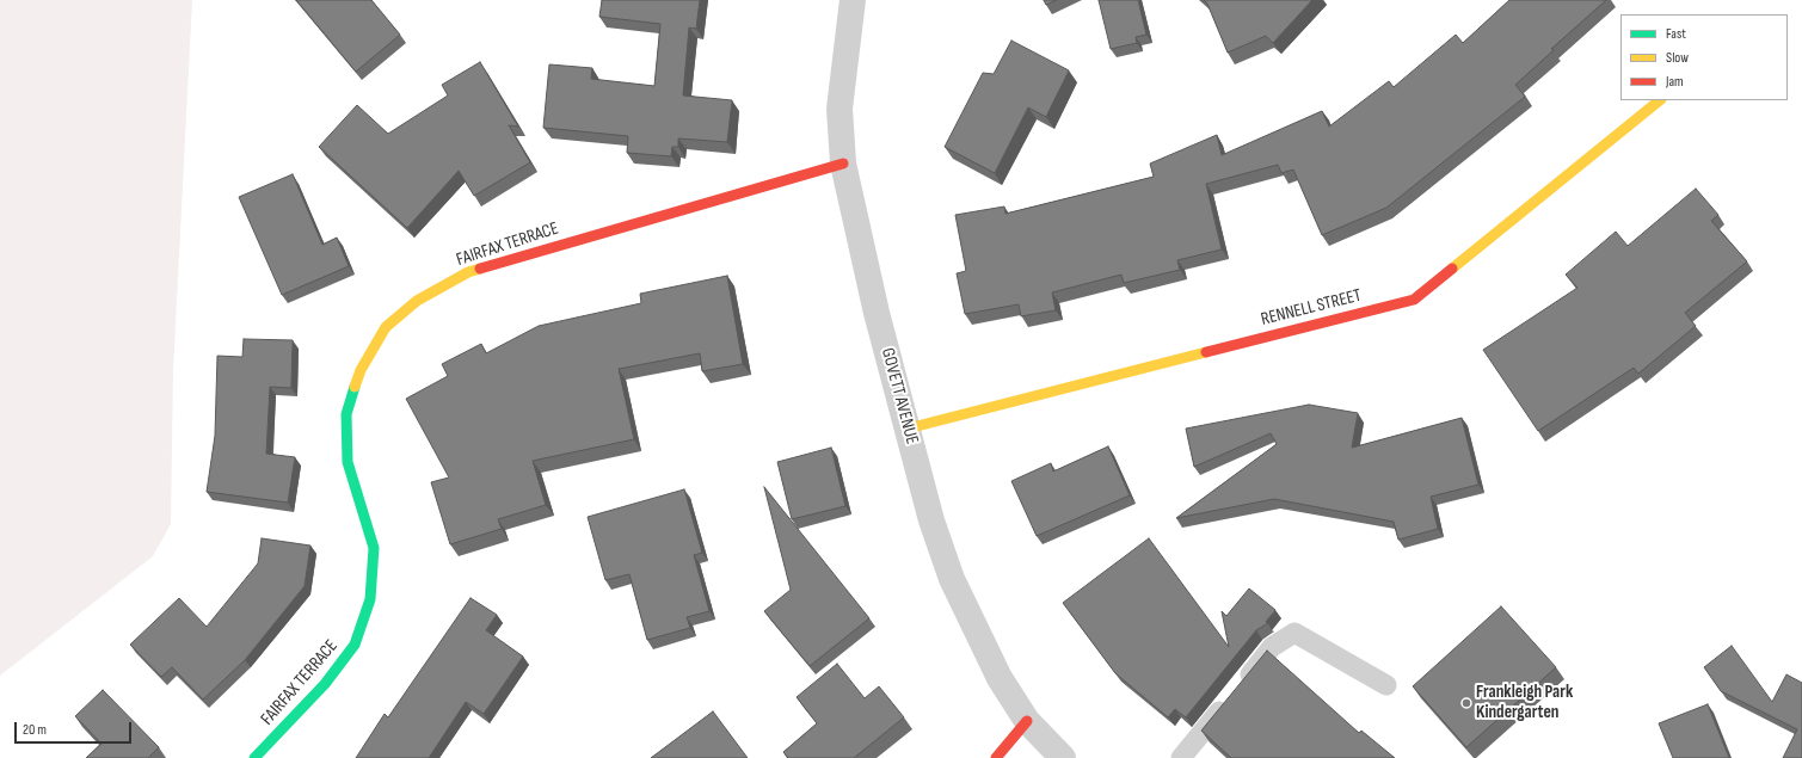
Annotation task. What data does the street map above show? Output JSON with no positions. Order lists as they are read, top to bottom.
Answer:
{
  "streets": {
    "street": ["FAIRFAX TERRACE", "RENNELL STREET", "GOVETT AVENUE"]
  },
  "crossings": [
    ["FAIRFAX TERRACE", "GOVETT AVENUE"],
    ["RENNELL STREET", "GOVETT AVENUE"]
  ],
  "places": ["Frankleigh Park Kindergarten"],
  "legend": ["Fast", "Slow", "Jam"],
  "scale_bar": "20 m"
}
